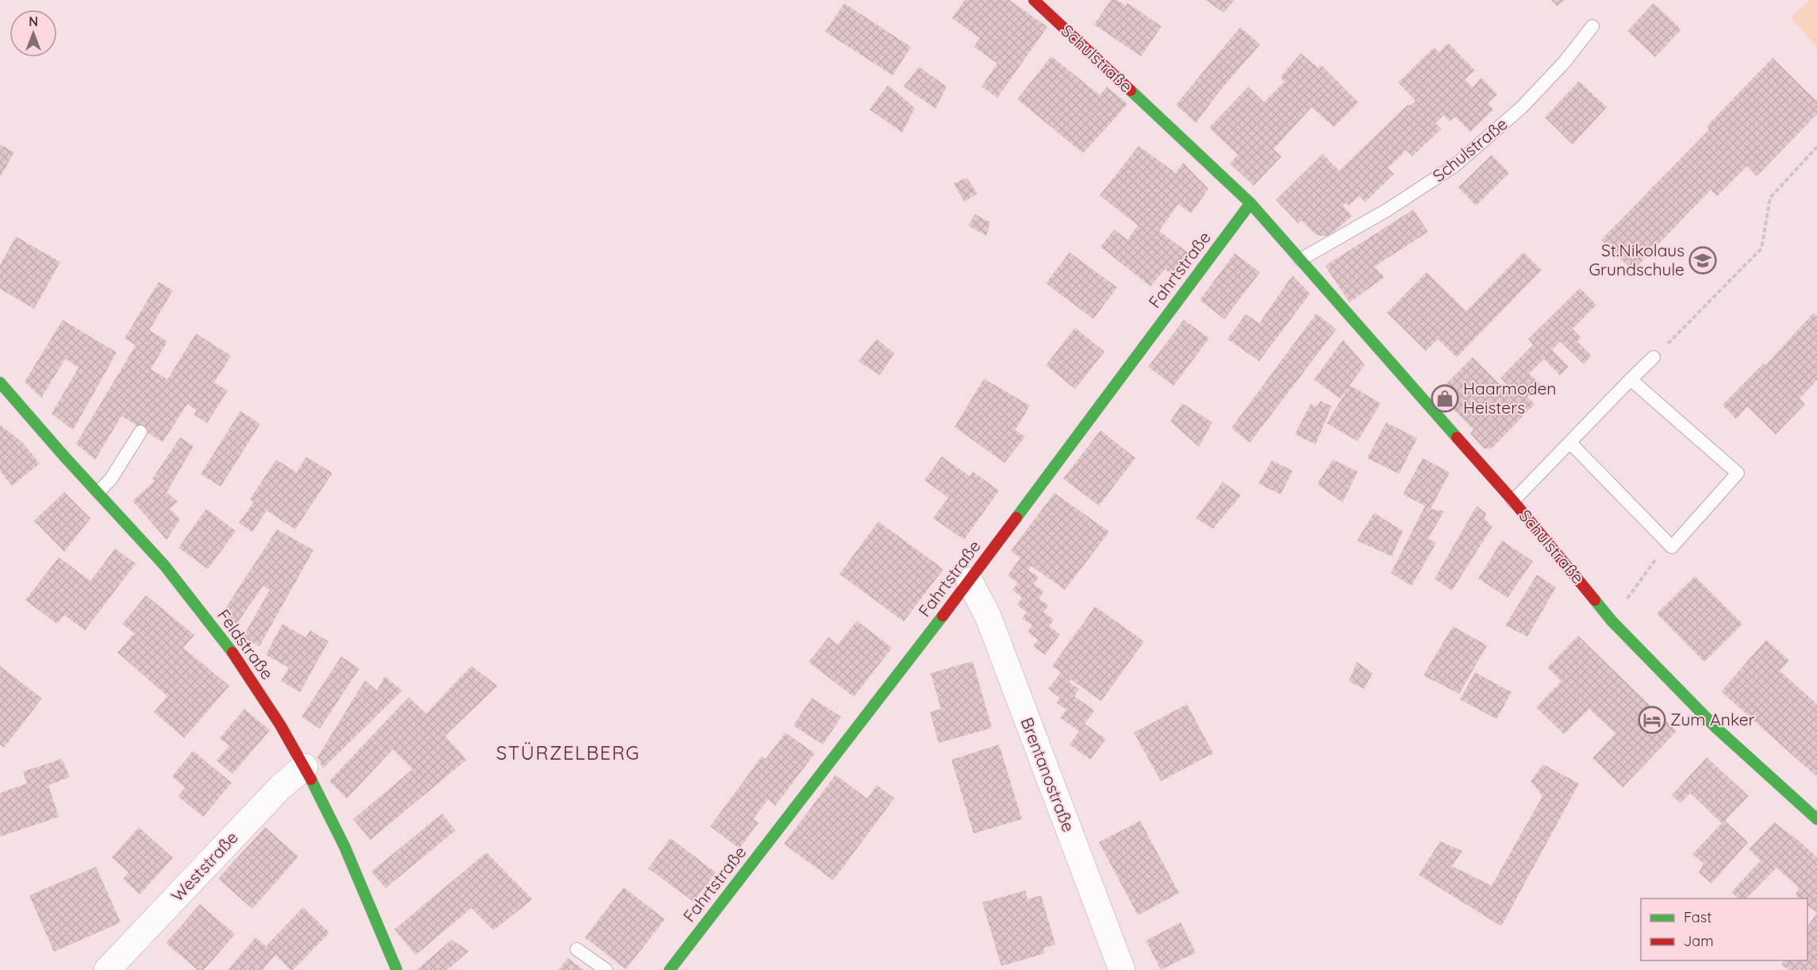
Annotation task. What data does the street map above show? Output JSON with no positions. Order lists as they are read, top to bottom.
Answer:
{
  "streets": {
    "street": [
      "Schulstraße",
      "Fahrtstraße",
      "Feldstraße",
      "Brentanostraße",
      "Weststraße"
    ]
  },
  "crossings": [
    ["Schulstraße", "Fahrtstraße"],
    ["Fahrtstraße", "Brentanostraße"],
    ["Feldstraße", "Weststraße"]
  ],
  "districts": ["STÜRZELBERG"],
  "places": {
    "school or university": ["St.Nikolaus Grundschule"],
    "shop": ["Haarmoden Heisters"],
    "hotel": ["Zum Anker"]
  },
  "legend": ["Fast", "Jam"],
  "north": "top"
}
